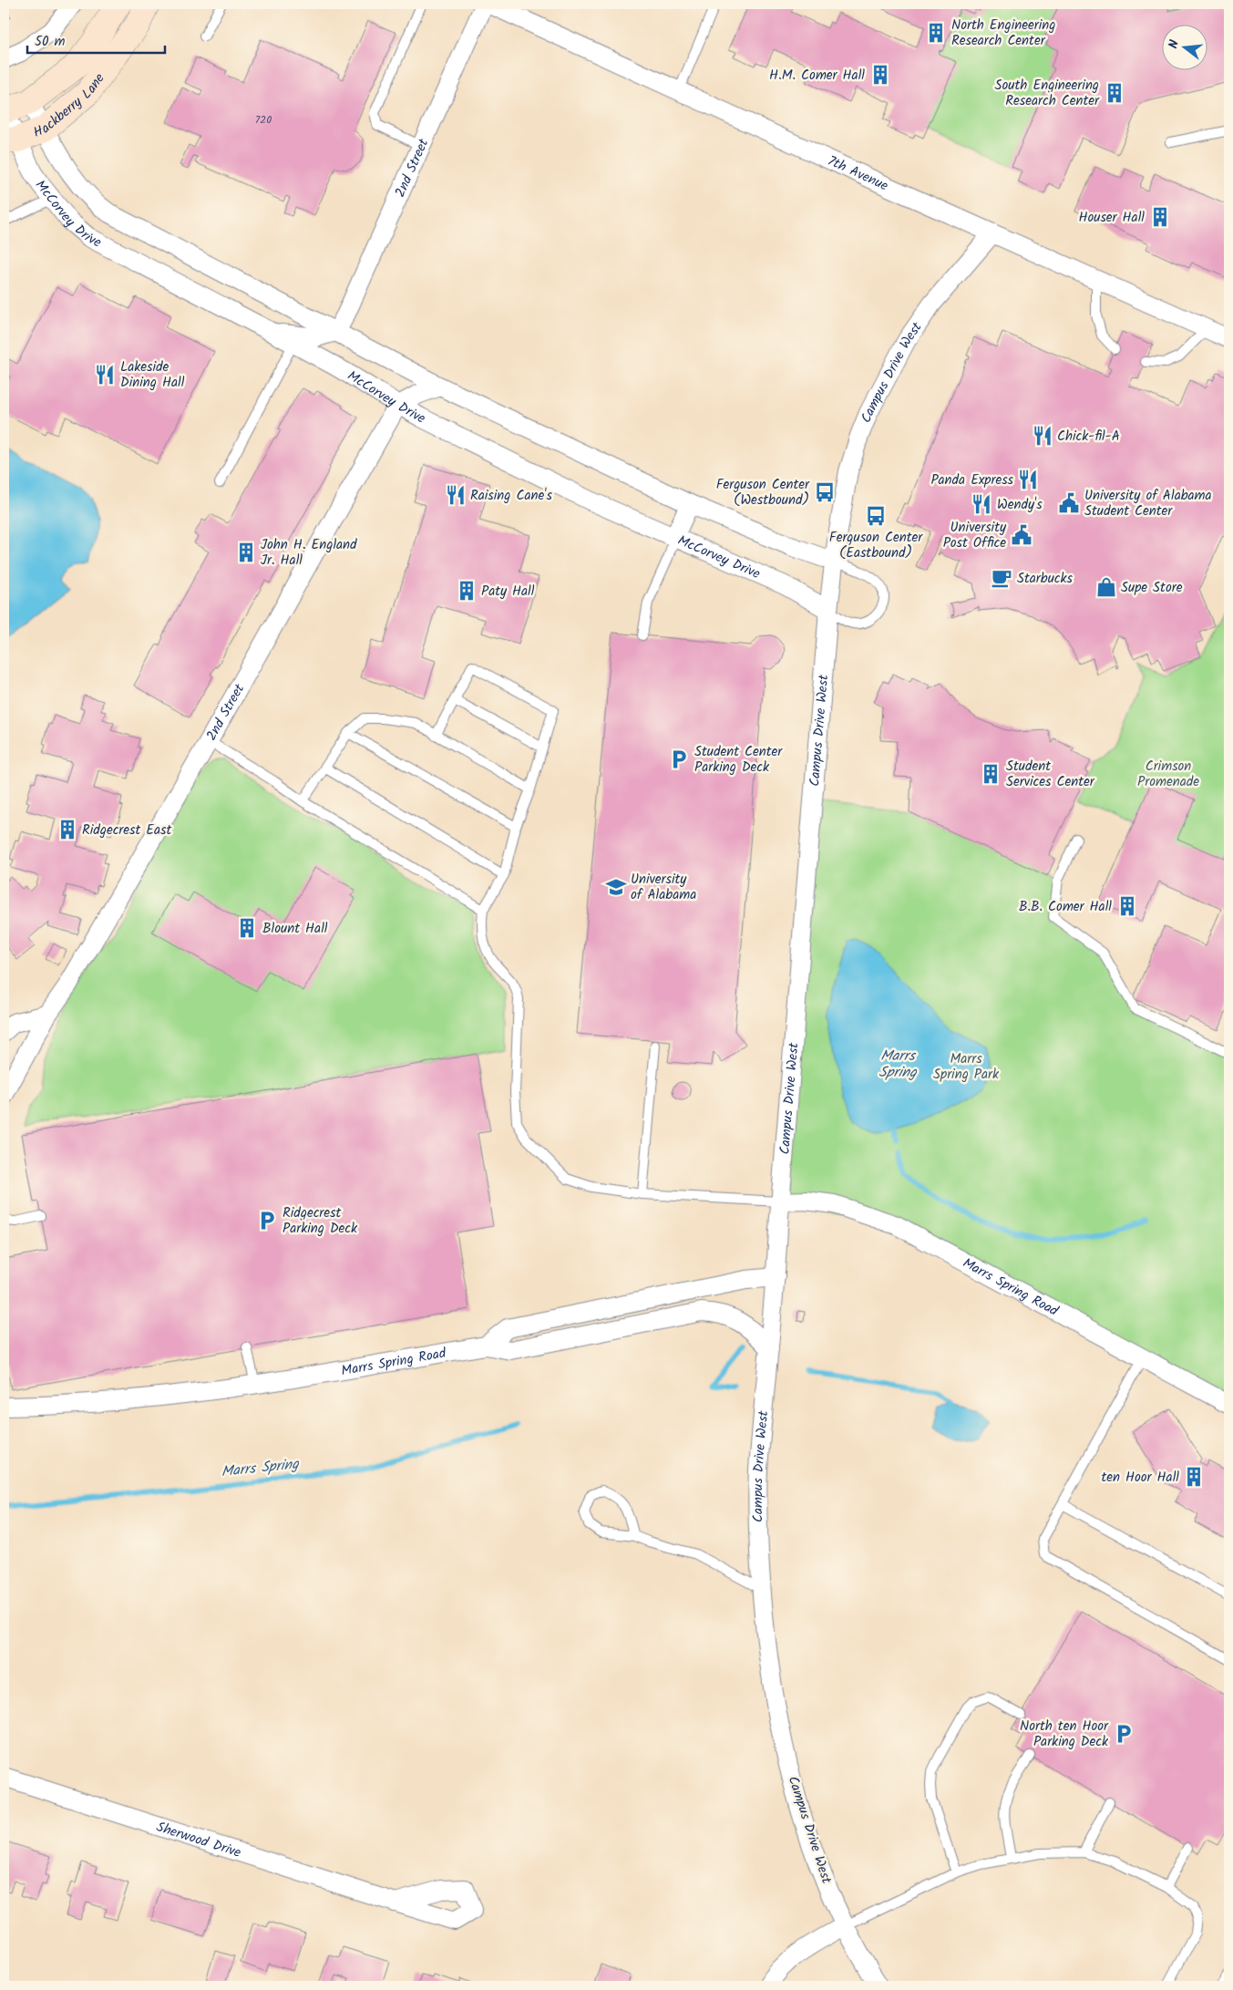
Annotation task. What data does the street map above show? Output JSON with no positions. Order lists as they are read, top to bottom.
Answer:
{
  "streets": {
    "street": [
      "Hackberry Lane",
      "2nd Street",
      "7th Avenue",
      "McCorvey Drive",
      "Campus Drive West",
      "Marrs Spring Road",
      "Sherwood Drive"
    ]
  },
  "crossings": [
    ["Hackberry Lane", "McCorvey Drive"],
    ["2nd Street", "McCorvey Drive"],
    ["7th Avenue", "Campus Drive West"],
    ["McCorvey Drive", "Campus Drive West"],
    ["Campus Drive West", "Marrs Spring Road"]
  ],
  "water": ["Marrs Spring"],
  "parks": ["Crimson Promenade", "Marrs Spring Park"],
  "places": {
    "building": [
      "North Engineering Research Center",
      "H.M. Comer Hall",
      "South Engineering Research Center",
      "Houser Hall",
      "John H. England Jr. Hall",
      "Paty Hall",
      "Student Services Center",
      "Ridgecrest East",
      "B.B. Comer Hall",
      "Blount Hall",
      "ten Hoor Hall"
    ],
    "restaurant": [
      "Lakeside Dining Hall",
      "Chick-fil-A",
      "Panda Express",
      "Raising Cane's",
      "Wendy's"
    ],
    "bus stop": ["Ferguson Center (Westbound)", "Ferguson Center (Eastbound)"],
    "public building": ["University of Alabama Student Center", "University Post Office"],
    "cafe": ["Starbucks"],
    "shop": ["Supe Store"],
    "parking": ["Student Center Parking Deck", "Ridgecrest Parking Deck", "North ten Hoor Parking Deck"],
    "school or university": ["University of Alabama"]
  },
  "house_numbers": ["720"],
  "scale_bar": "50 m",
  "north": "left"
}
